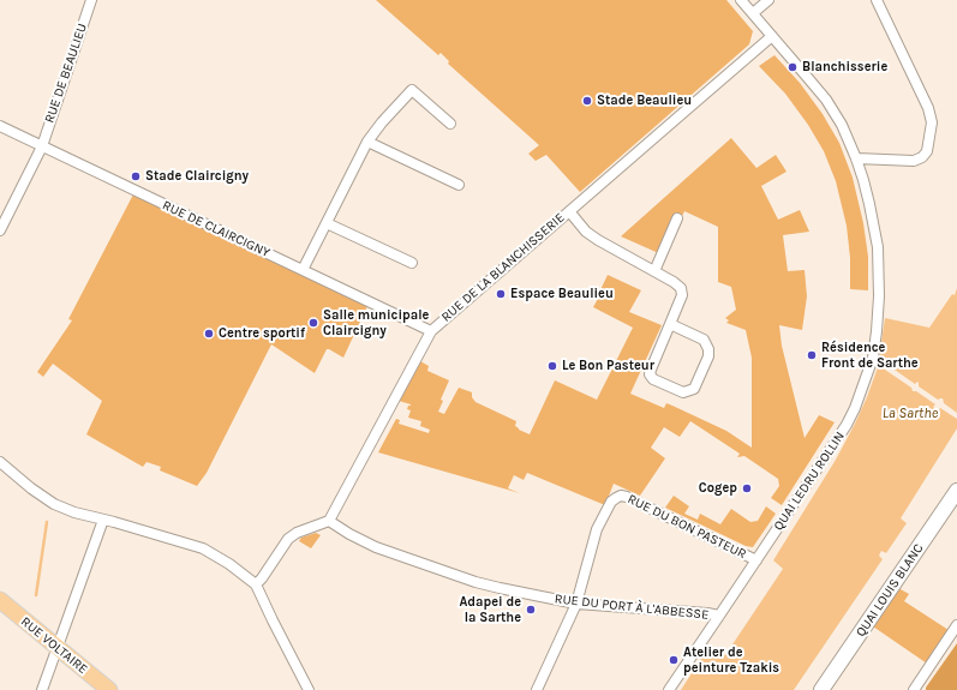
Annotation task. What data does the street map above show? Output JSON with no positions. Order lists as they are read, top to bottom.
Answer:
{
  "streets": {
    "main road": ["QUAI LOUIS BLANC", "RUE VOLTAIRE"],
    "street": [
      "RUE DE BEAULIEU",
      "RUE DE CLAIRCIGNY",
      "RUE DE LA BLANCHISSERIE",
      "QUAI LEDRU ROLLIN",
      "RUE DU BON PASTEUR",
      "RUE DU PORT À L'ABBESSE"
    ]
  },
  "crossings": [
    ["RUE DE BEAULIEU", "RUE DE CLAIRCIGNY"],
    ["RUE DE CLAIRCIGNY", "RUE DE LA BLANCHISSERIE"],
    ["RUE DE LA BLANCHISSERIE", "QUAI LEDRU ROLLIN"],
    ["RUE DE LA BLANCHISSERIE", "RUE DU PORT À L'ABBESSE"],
    ["QUAI LEDRU ROLLIN", "RUE DU BON PASTEUR"],
    ["QUAI LEDRU ROLLIN", "RUE DU PORT À L'ABBESSE"],
    ["RUE DU BON PASTEUR", "RUE DU PORT À L'ABBESSE"]
  ],
  "water": ["La Sarthe"],
  "places": [
    "Blanchisserie",
    "Stade Beaulieu",
    "Stade Claircigny",
    "Espace Beaulieu",
    "Salle municipale Claircigny",
    "Centre sportif",
    "Résidence Front de Sarthe",
    "Le Bon Pasteur",
    "Cogep",
    "Adapei de la Sarthe",
    "Atelier de peinture Tzakis"
  ]
}
